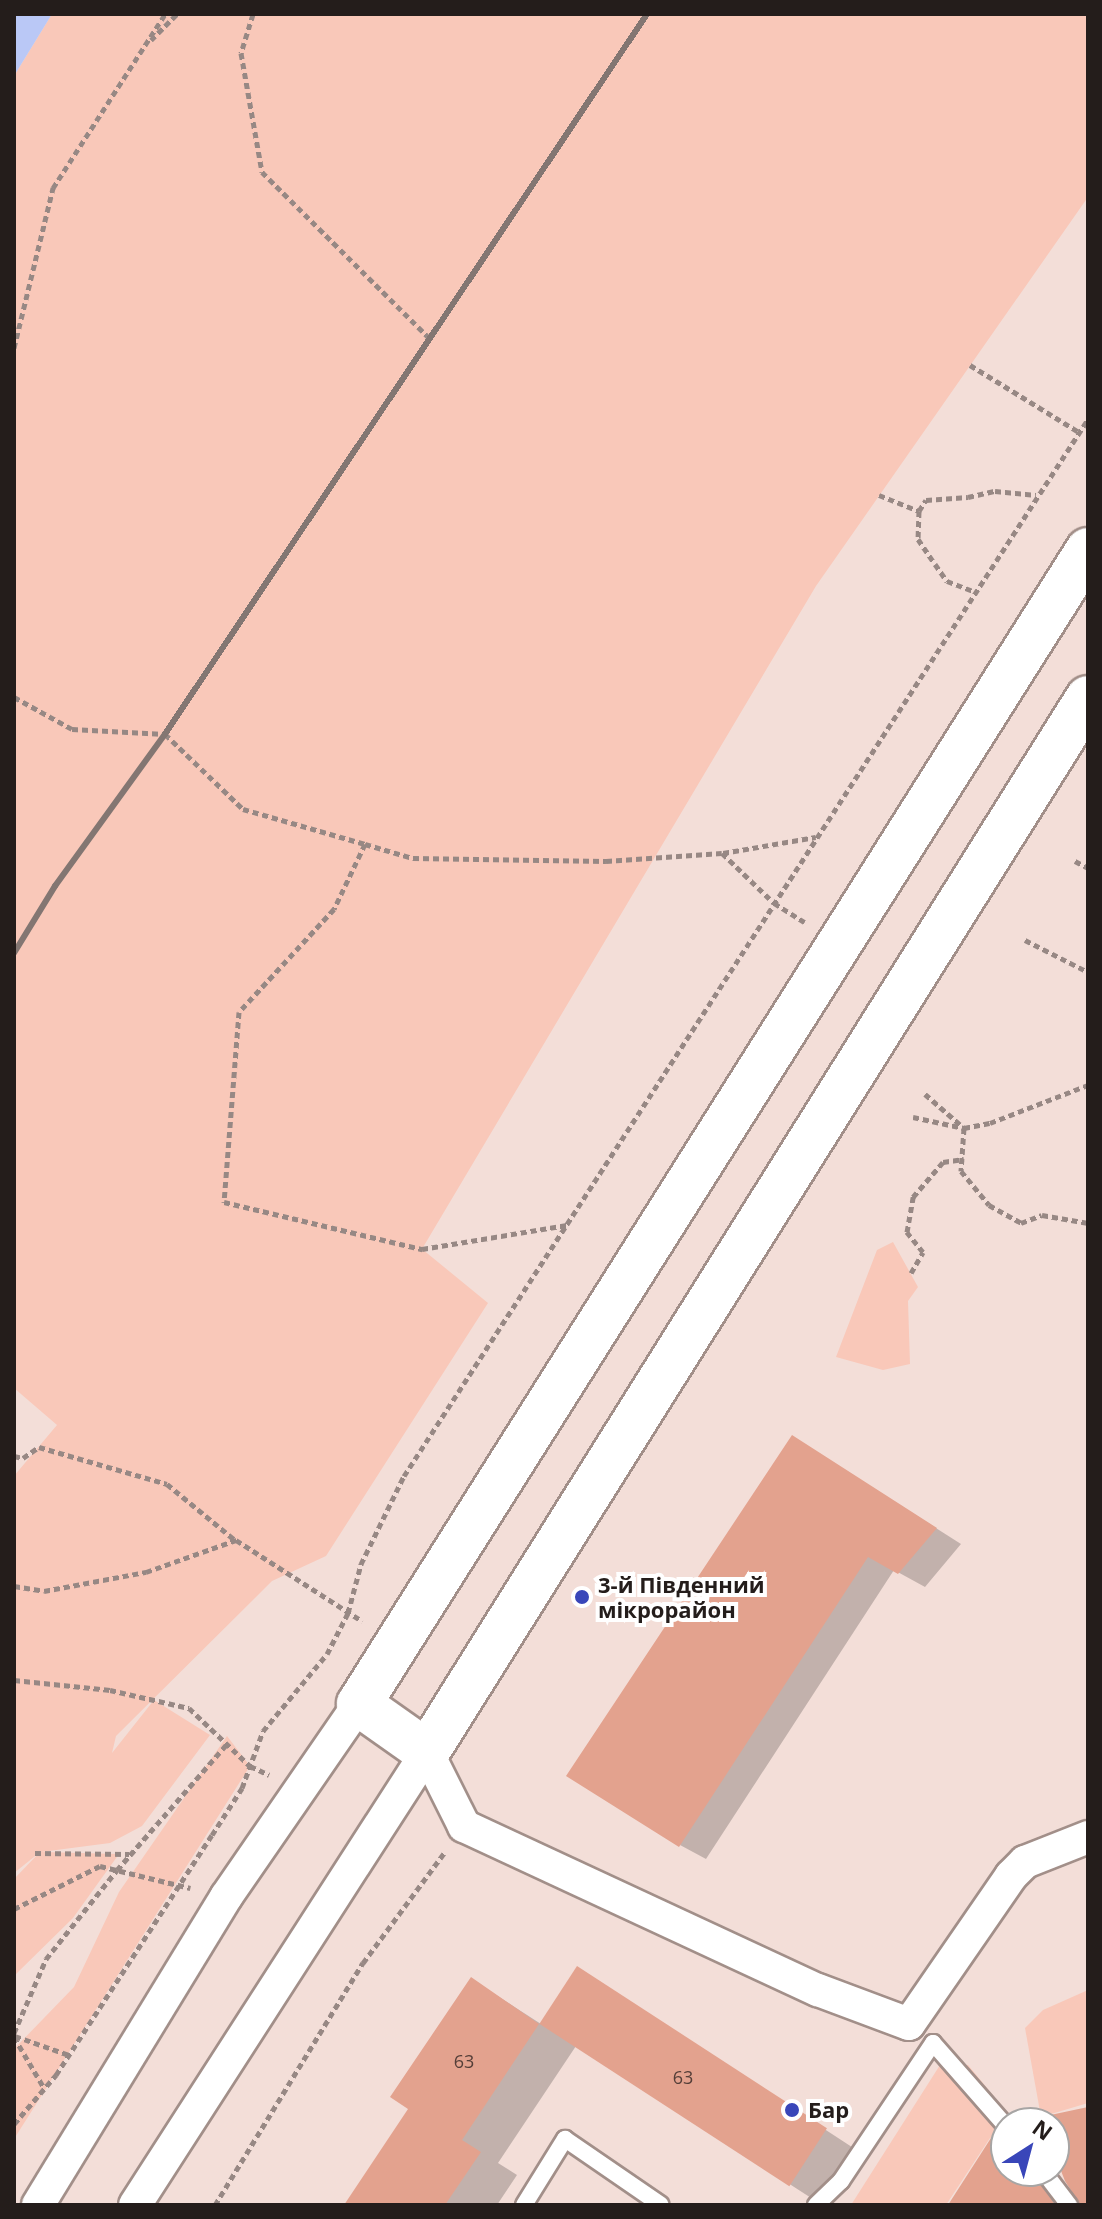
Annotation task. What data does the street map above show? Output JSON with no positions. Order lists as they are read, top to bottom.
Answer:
{
  "places": ["3-й Південний мікрорайон", "Бар"],
  "house_numbers": ["63", "63"],
  "north": "top right"
}
